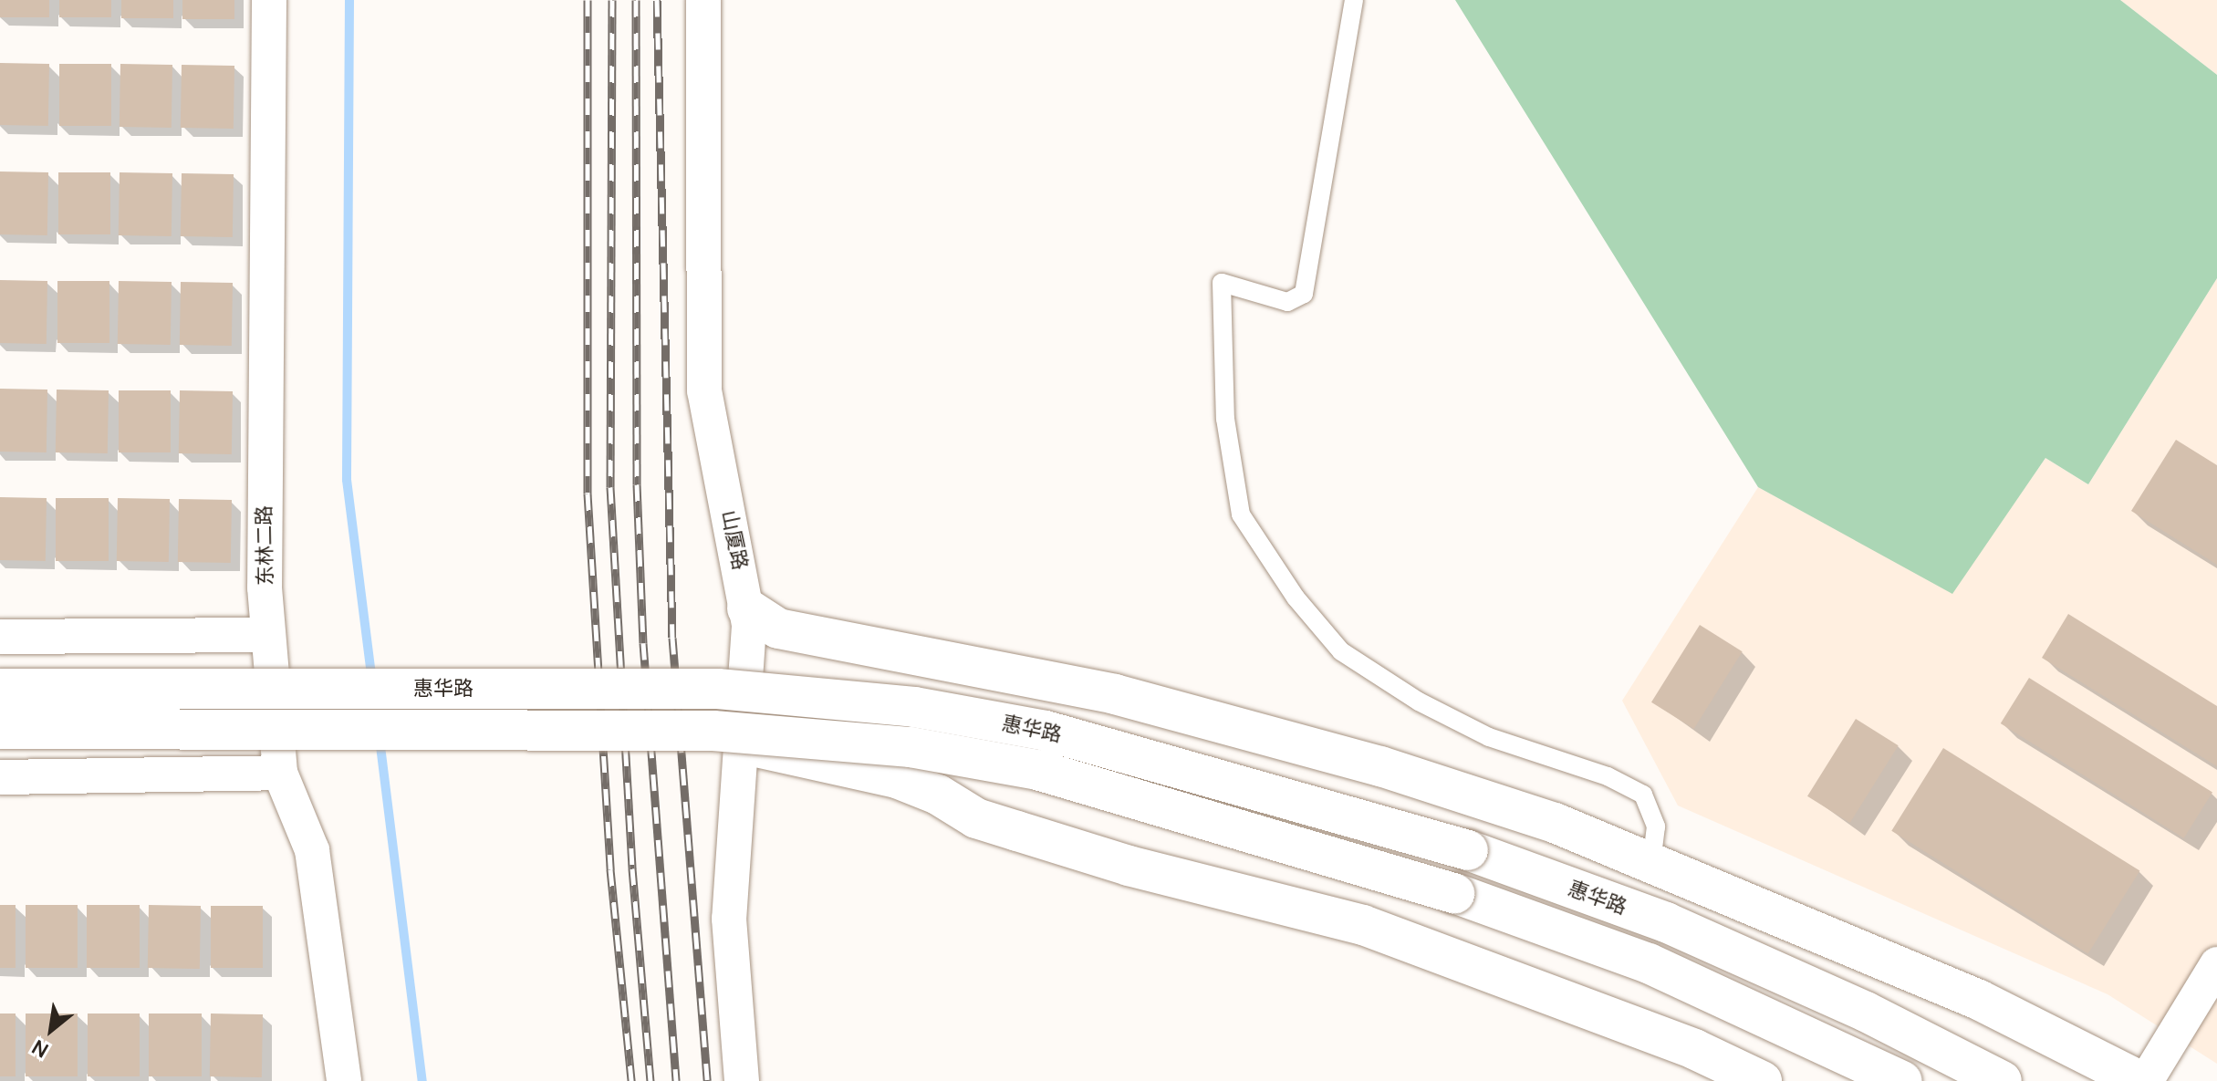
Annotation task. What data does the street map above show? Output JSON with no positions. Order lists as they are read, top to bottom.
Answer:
{
  "streets": {
    "main road": ["惠华路"],
    "street": ["山厦路", "东林二路"]
  },
  "north": "bottom left"
}
